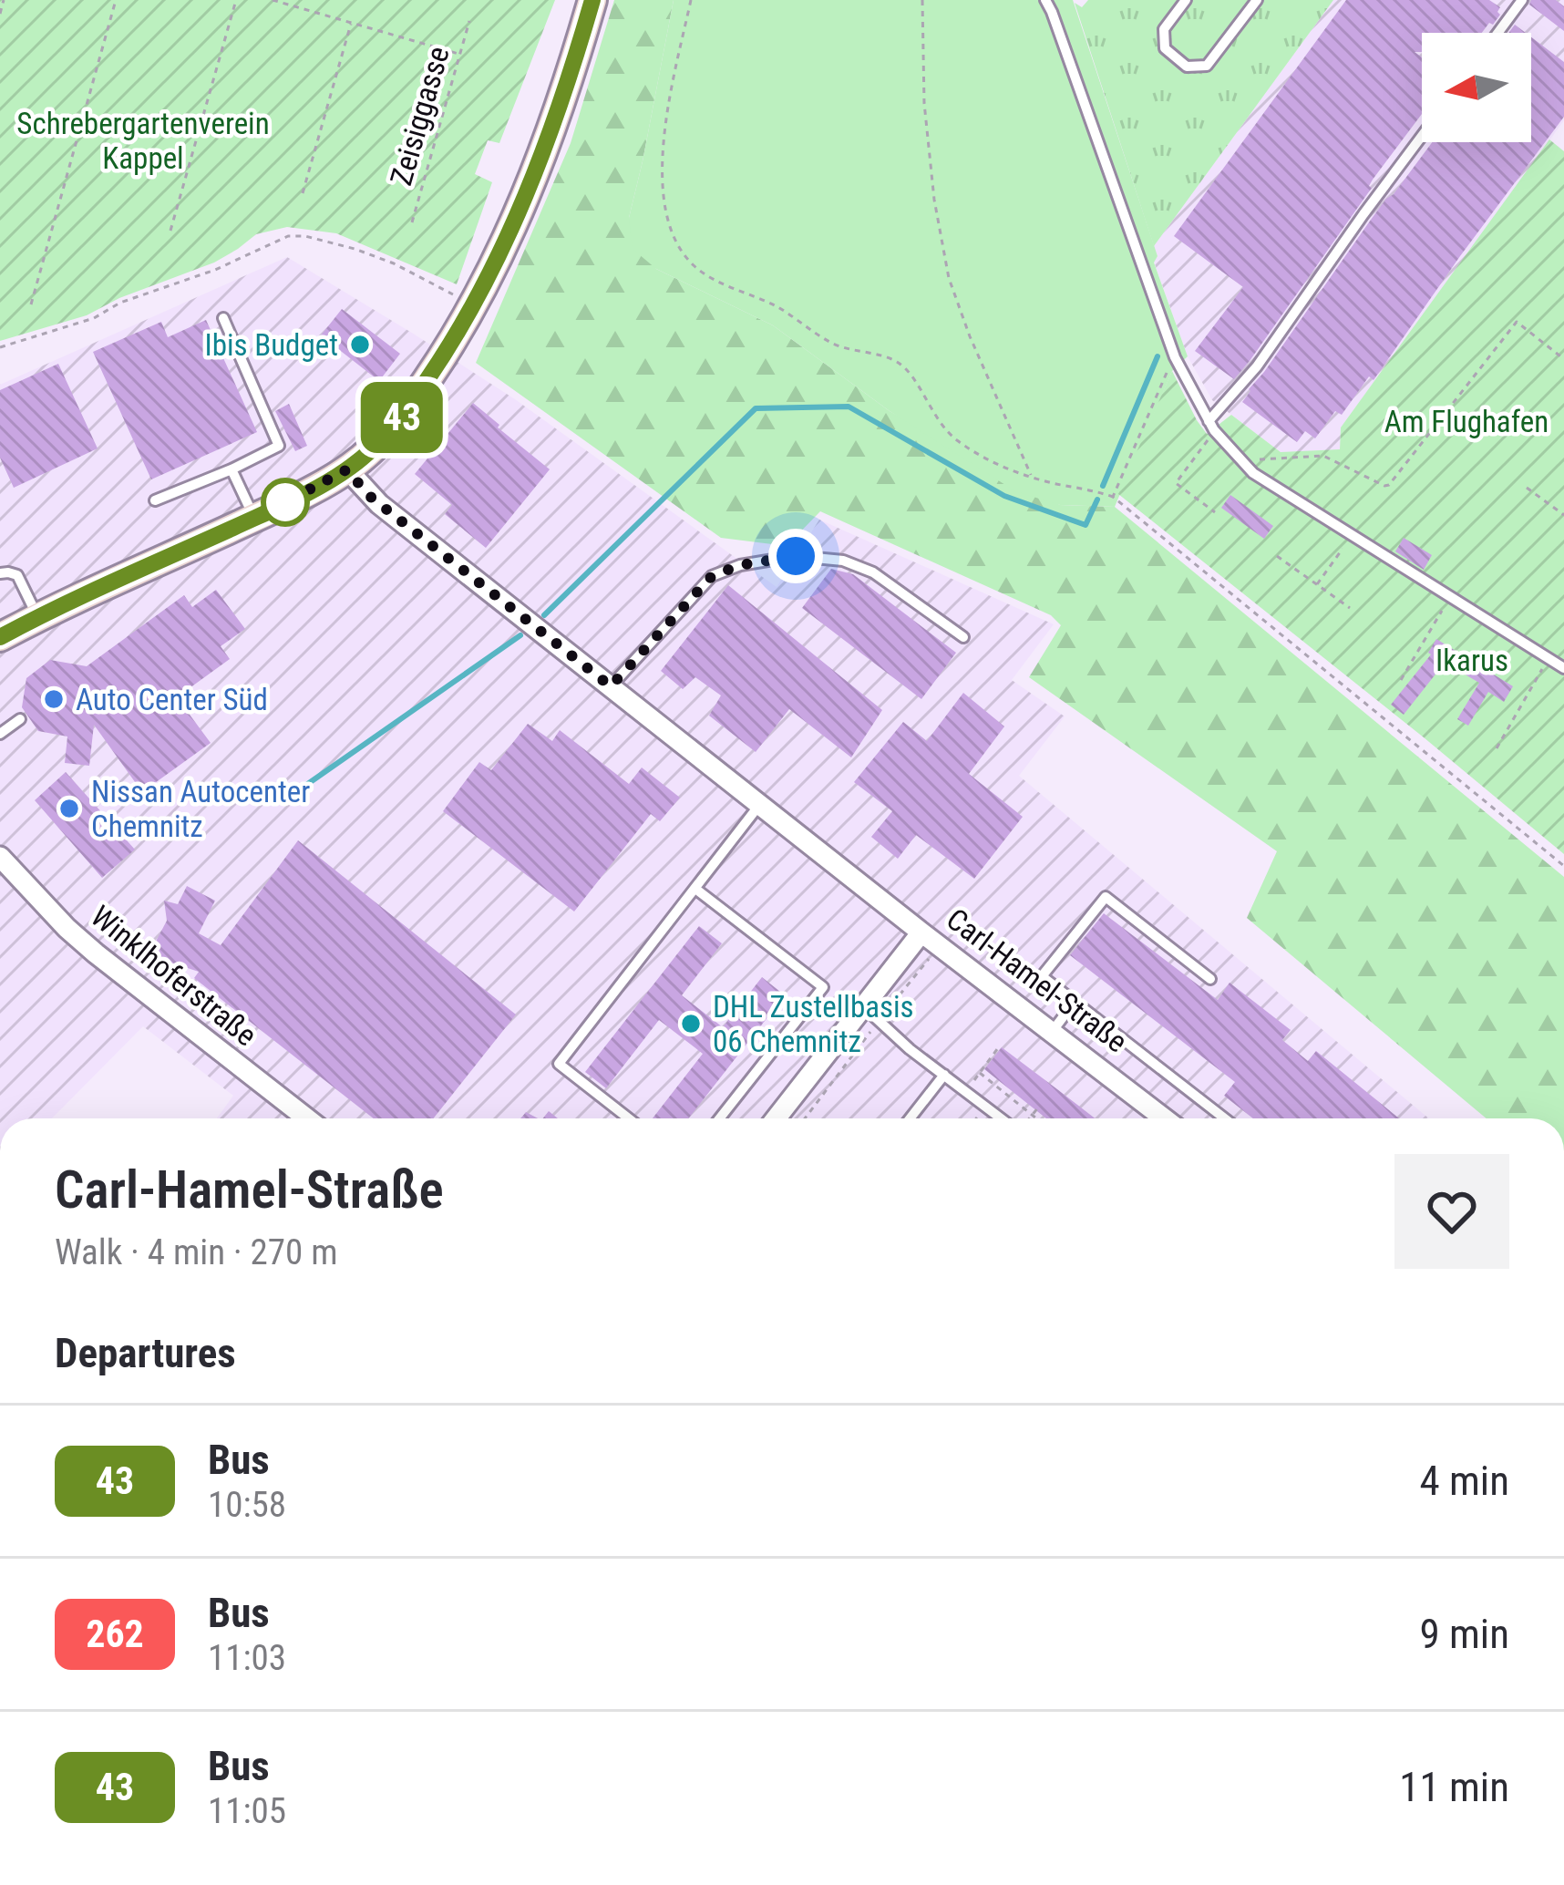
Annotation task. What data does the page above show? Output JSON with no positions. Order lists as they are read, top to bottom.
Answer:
{
  "streets": {
    "street": ["Winklhoferstraße", "Carl-Hamel-Straße"],
    "path": ["Zeisiggasse"]
  },
  "parks": ["Schrebergartenverein Kappel", "Am Flughafen", "Ikarus"],
  "places": [
    "Ibis Budget",
    "Auto Center Süd",
    "Nissan Autocenter Chemnitz",
    "DHL Zustellbasis 06 Chemnitz"
  ],
  "lines": ["bus line 43"],
  "north": "left",
  "page": {
    "on_map": "43",
    "heading": [
      ["Carl-Hamel-Straße", "Walk · 4 min · 270 m"],
      "Departures"
    ],
    "list": [
      {
        "mark": "43",
        "name": "Bus",
        "note": "10:58",
        "value": "4 min"
      },
      {
        "mark": "262",
        "name": "Bus",
        "note": "11:03",
        "value": "9 min"
      },
      {
        "mark": "43",
        "name": "Bus",
        "note": "11:05",
        "value": "11 min"
      }
    ]
  }
}
